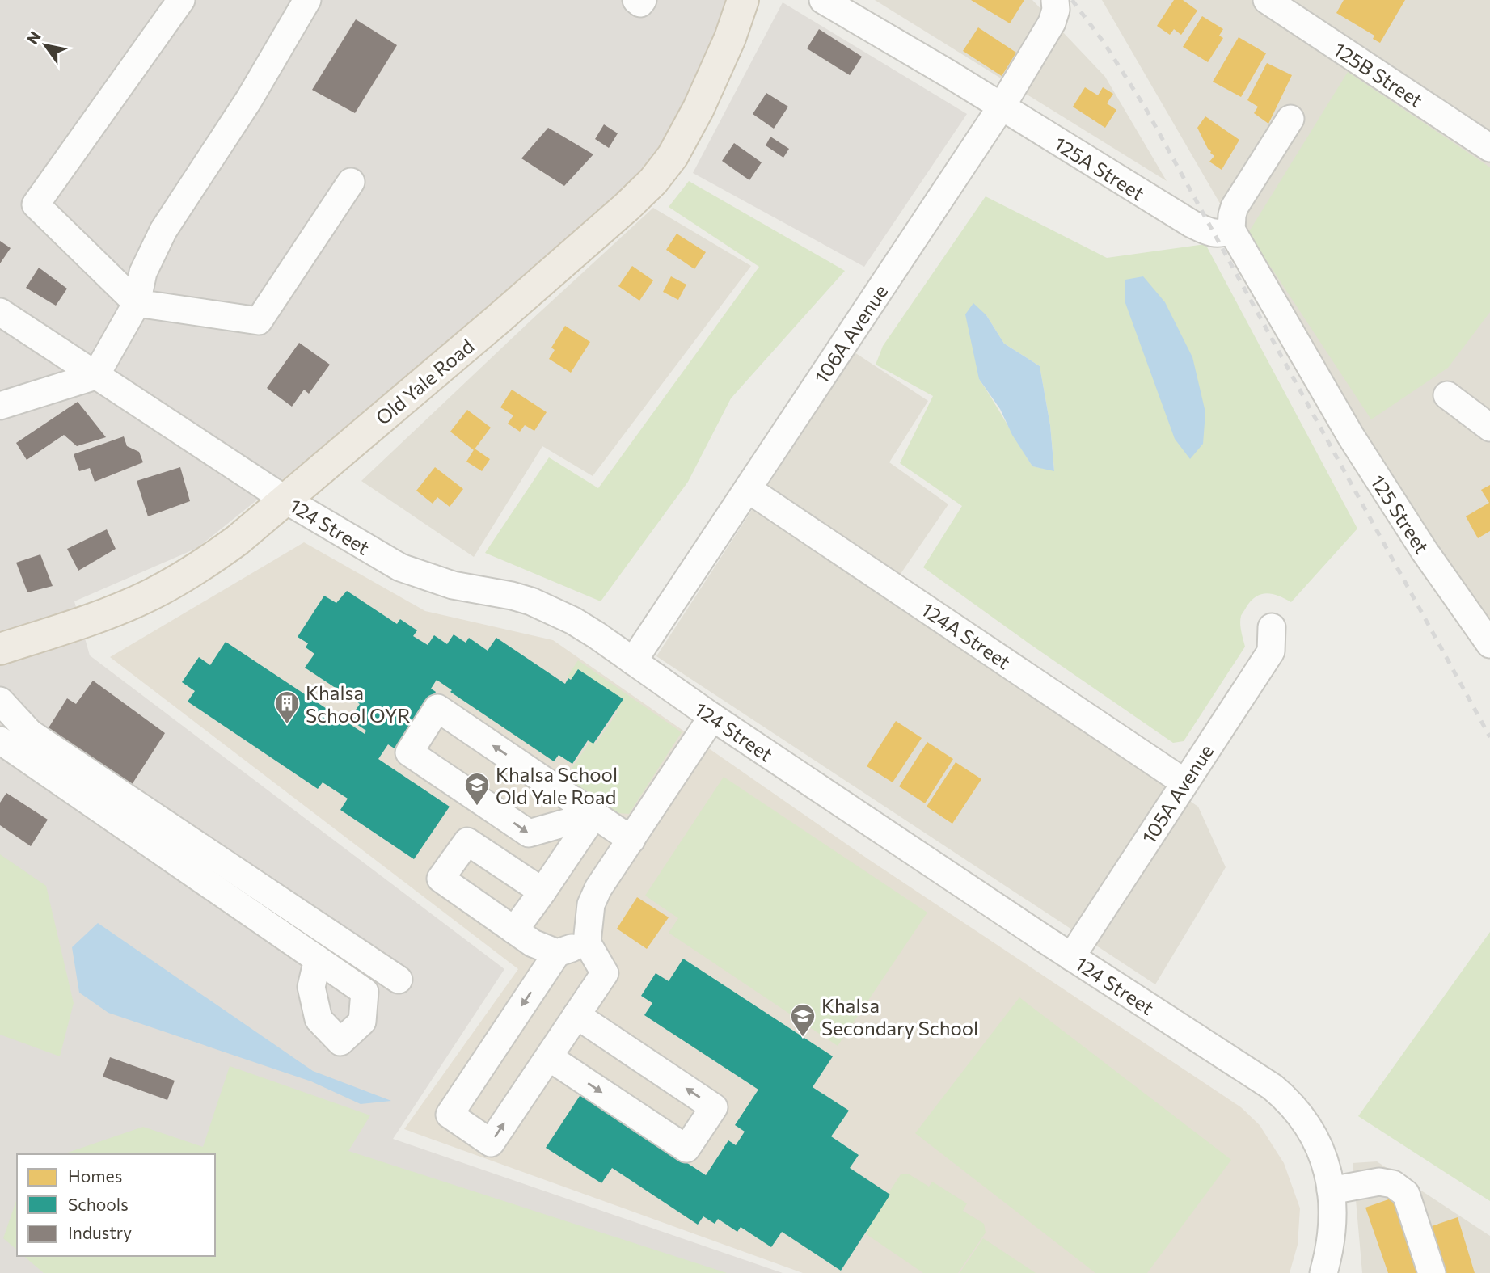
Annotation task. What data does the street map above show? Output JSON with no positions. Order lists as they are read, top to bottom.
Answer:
{
  "streets": {
    "main road": ["Old Yale Road"],
    "street": [
      "125B Street",
      "125A Street",
      "106A Avenue",
      "125 Street",
      "124 Street",
      "124A Street",
      "105A Avenue"
    ]
  },
  "crossings": [
    ["125A Street", "106A Avenue"],
    ["125A Street", "125 Street"],
    ["106A Avenue", "124 Street"],
    ["106A Avenue", "124A Street"],
    ["Old Yale Road", "124 Street"],
    ["124 Street", "105A Avenue"],
    ["124A Street", "105A Avenue"]
  ],
  "places": {
    "building": ["Khalsa School OYR"],
    "school or university": ["Khalsa School Old Yale Road", "Khalsa Secondary School"]
  },
  "legend": ["Homes", "Schools", "Industry"],
  "north": "top left"
}
